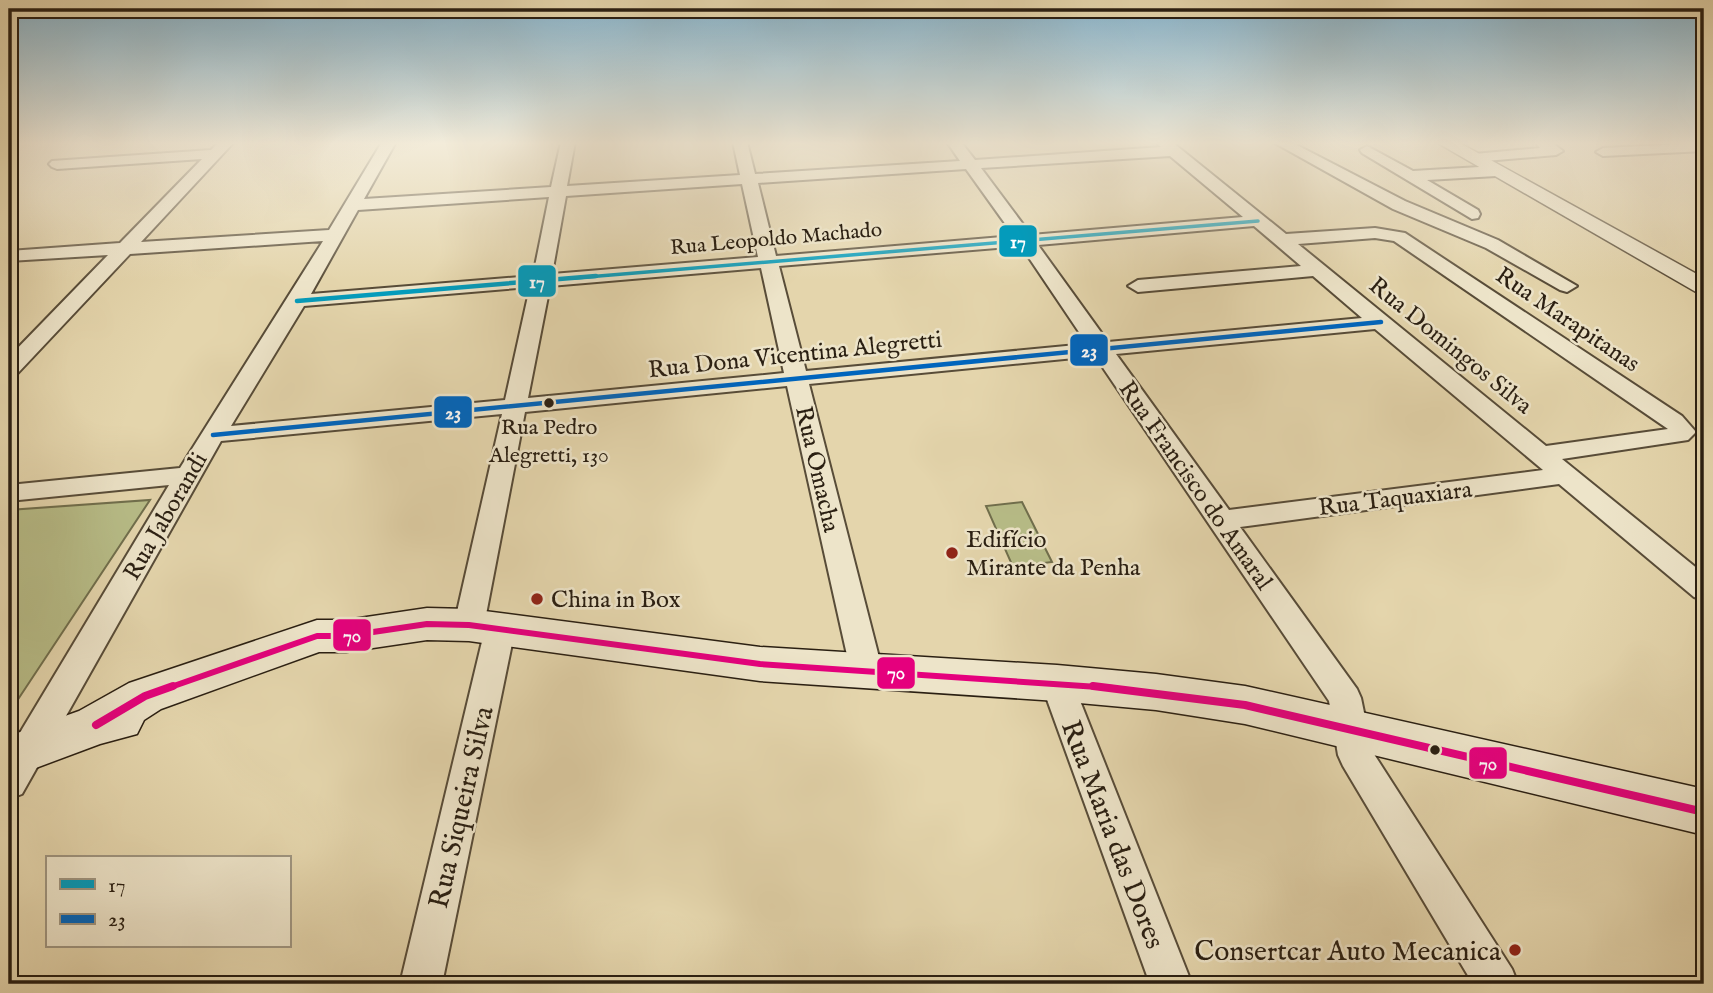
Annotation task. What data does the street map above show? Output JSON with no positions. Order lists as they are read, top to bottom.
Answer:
{
  "streets": {
    "street": [
      "Rua Leopoldo Machado",
      "Rua Marapitanas",
      "Rua Domingos Silva",
      "Rua Dona Vicentina Alegretti",
      "Rua Omacha",
      "Rua Francisco do Amaral",
      "Rua Taquaxiara",
      "Rua Jaborandi",
      "Rua Siqueira Silva",
      "Rua Maria das Dores"
    ]
  },
  "crossings": [
    ["Rua Leopoldo Machado", "Rua Domingos Silva"],
    ["Rua Leopoldo Machado", "Rua Omacha"],
    ["Rua Leopoldo Machado", "Rua Francisco do Amaral"],
    ["Rua Leopoldo Machado", "Rua Jaborandi"],
    ["Rua Leopoldo Machado", "Rua Siqueira Silva"],
    ["Rua Marapitanas", "Rua Domingos Silva"],
    ["Rua Domingos Silva", "Rua Dona Vicentina Alegretti"],
    ["Rua Domingos Silva", "Rua Taquaxiara"],
    ["Rua Dona Vicentina Alegretti", "Rua Omacha"],
    ["Rua Dona Vicentina Alegretti", "Rua Francisco do Amaral"],
    ["Rua Dona Vicentina Alegretti", "Rua Jaborandi"],
    ["Rua Dona Vicentina Alegretti", "Rua Siqueira Silva"],
    ["Rua Francisco do Amaral", "Rua Taquaxiara"]
  ],
  "places": [
    "Rua Pedro Alegretti, 130",
    "Edifício Mirante da Penha",
    "China in Box",
    "Consertcar Auto Mecanica"
  ],
  "lines": ["transit line 17", "transit line 23", "transit line 70"],
  "legend": ["17", "23"]
}
